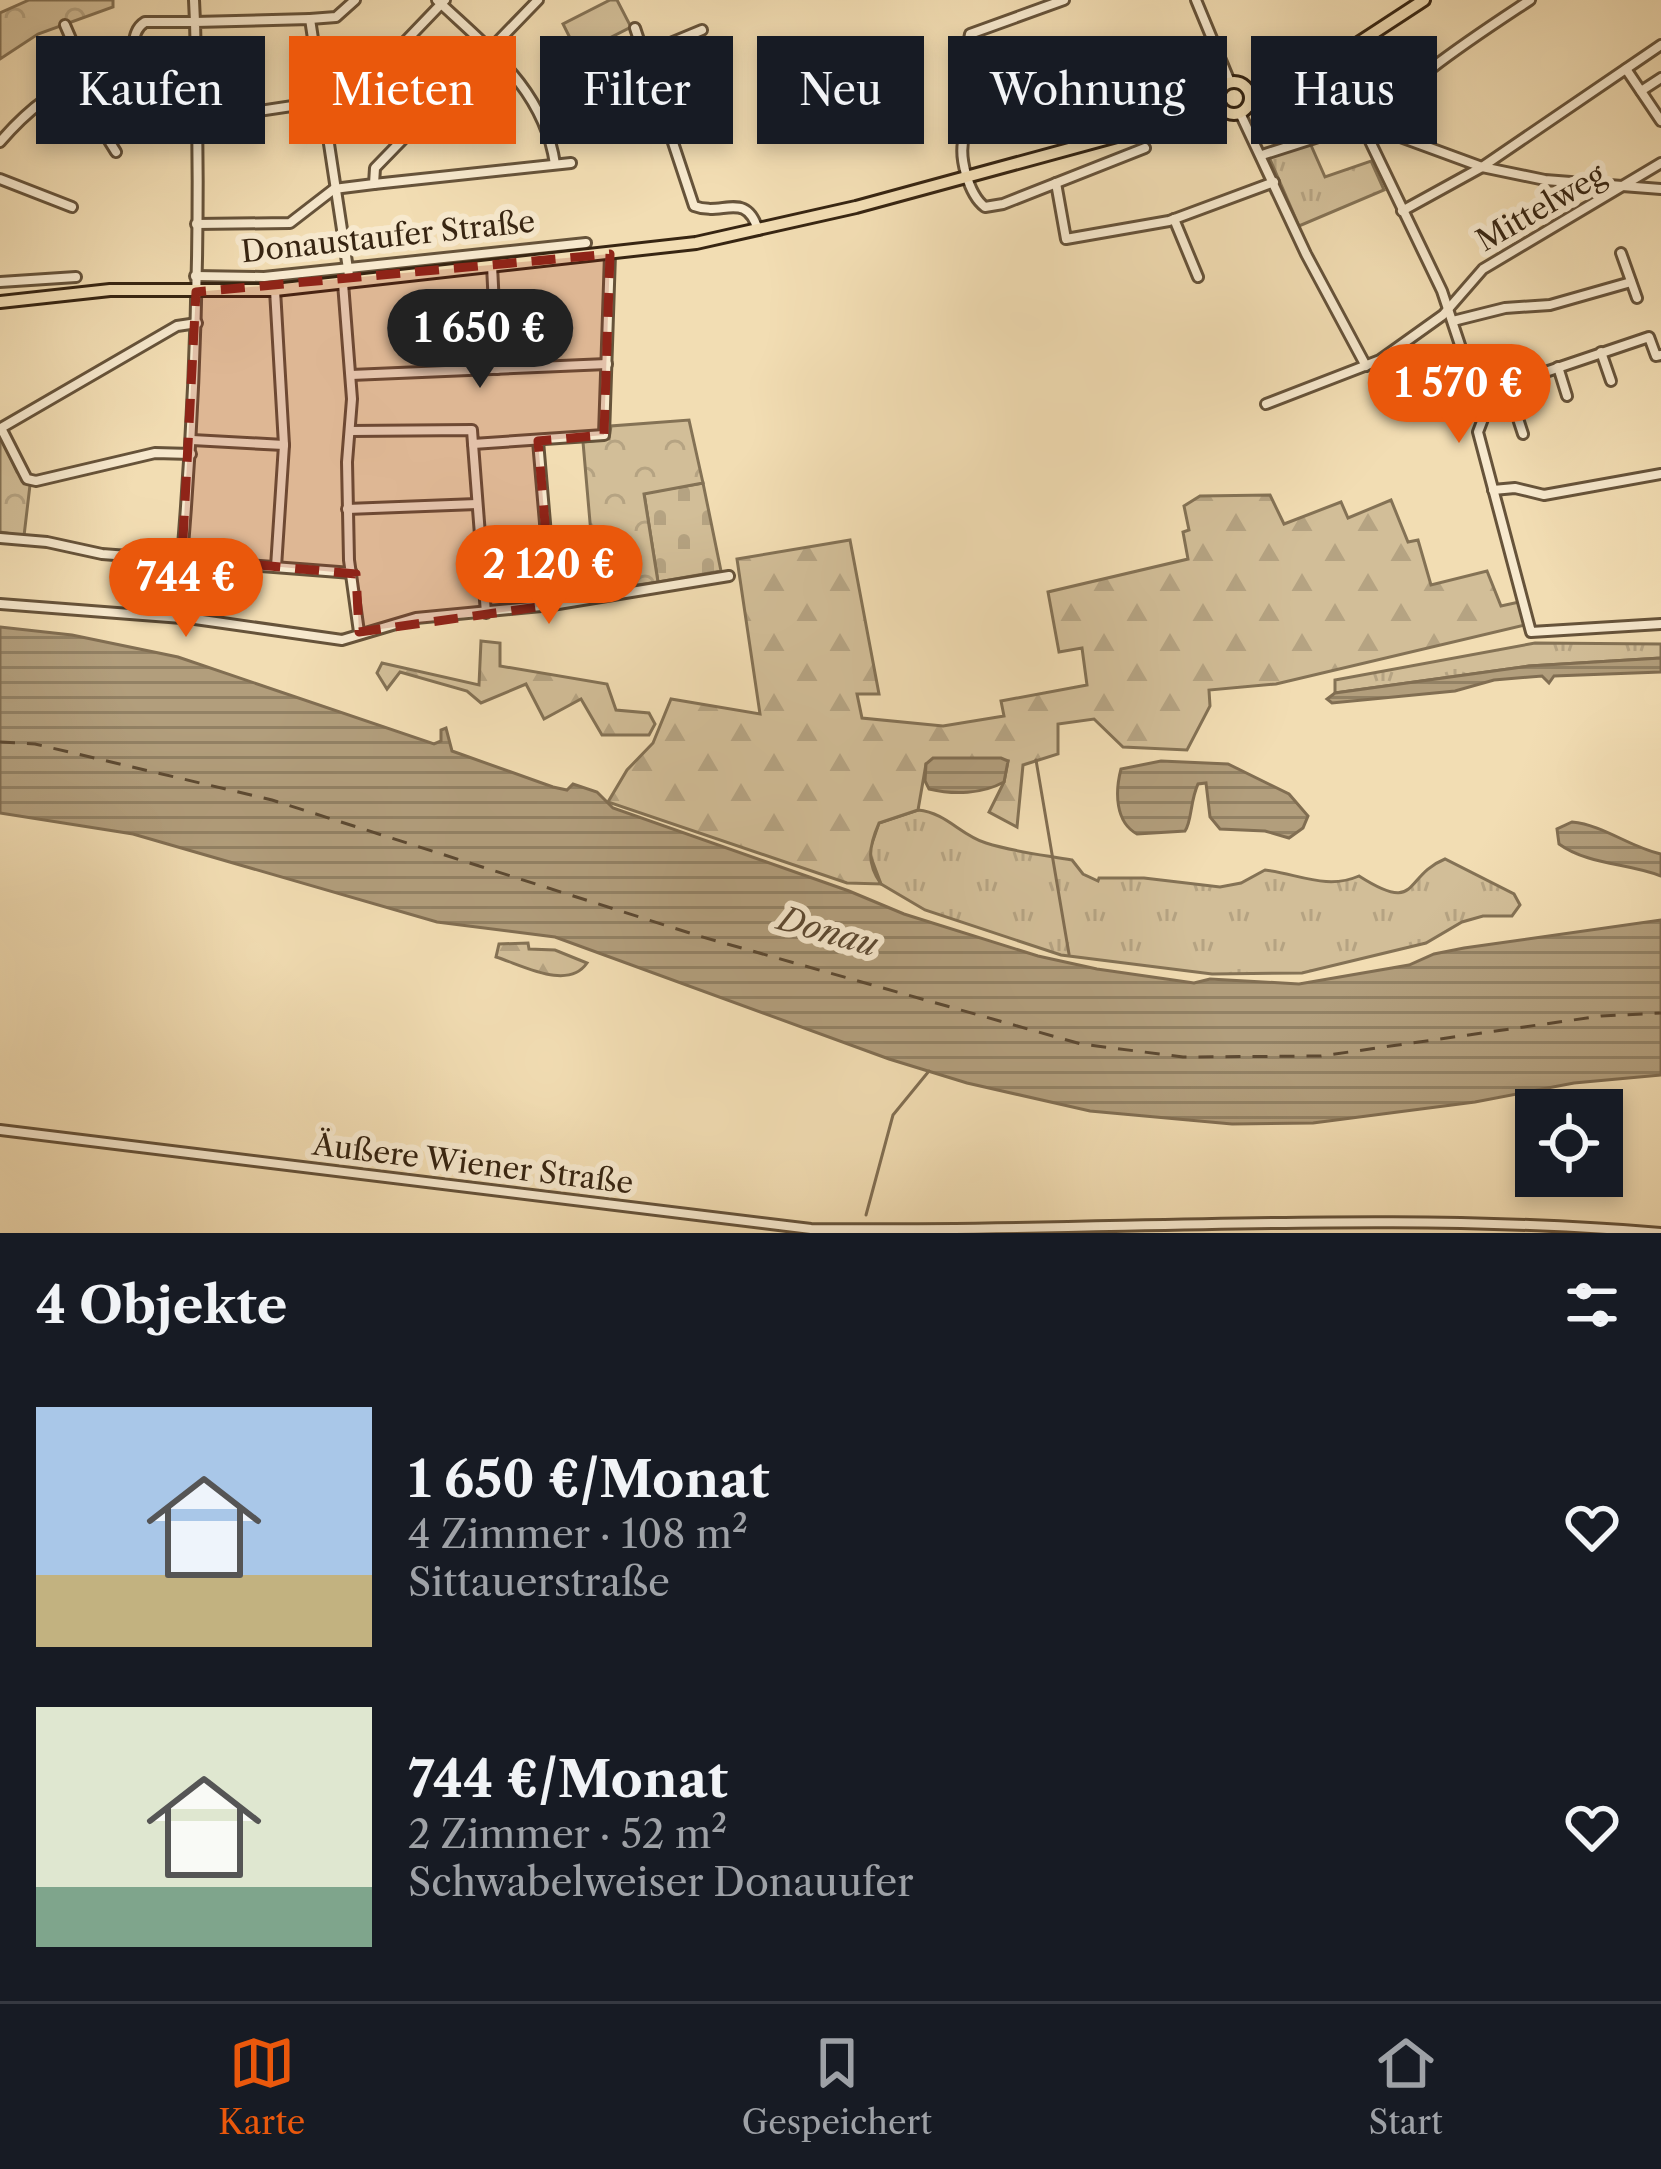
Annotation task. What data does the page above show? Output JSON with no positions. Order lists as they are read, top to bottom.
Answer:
{
  "streets": {
    "main road": ["Donaustaufer Straße"],
    "street": ["Mittelweg", "Äußere Wiener Straße"]
  },
  "water": ["Donau"],
  "page": {
    "chip": [
      "Kaufen",
      "Mieten",
      "Filter",
      "Neu",
      "Wohnung",
      "Haus"
    ],
    "price": [
      "1 650 €",
      "1 570 €",
      "2 120 €",
      "744 €"
    ],
    "heading": "4 Objekte",
    "list": [
      {
        "name": "1 650 €/Monat",
        "note": "4 Zimmer · 108 m² · Sittauerstraße"
      },
      {
        "name": "744 €/Monat",
        "note": "2 Zimmer · 52 m² · Schwabelweiser Donauufer"
      }
    ],
    "tabs": ["Karte", "Gespeichert", "Start"]
  }
}
